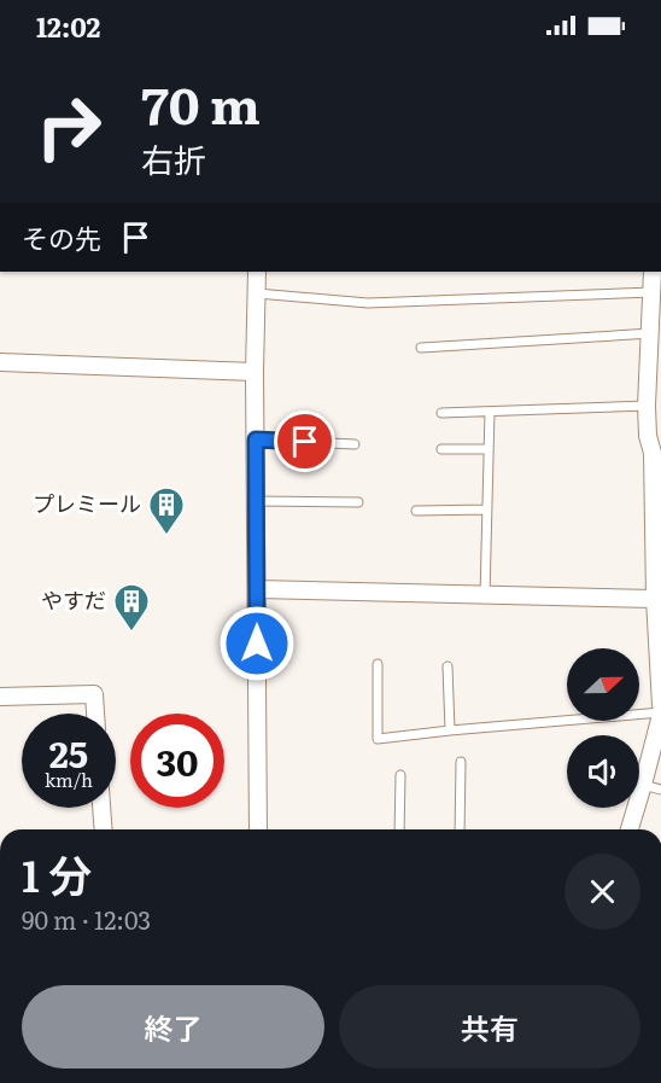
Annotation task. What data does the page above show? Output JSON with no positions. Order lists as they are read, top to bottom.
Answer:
{
  "places": {
    "building": ["プレミール", "やすだ"]
  },
  "north": "right",
  "page": {
    "status": "12:02",
    "turn": ["70 m", "右折"],
    "then": "その先",
    "speed": "25 km/h",
    "limit": "30",
    "heading": ["1 分", "90 m · 12:03"],
    "buttons": ["終了", "共有"]
  }
}
